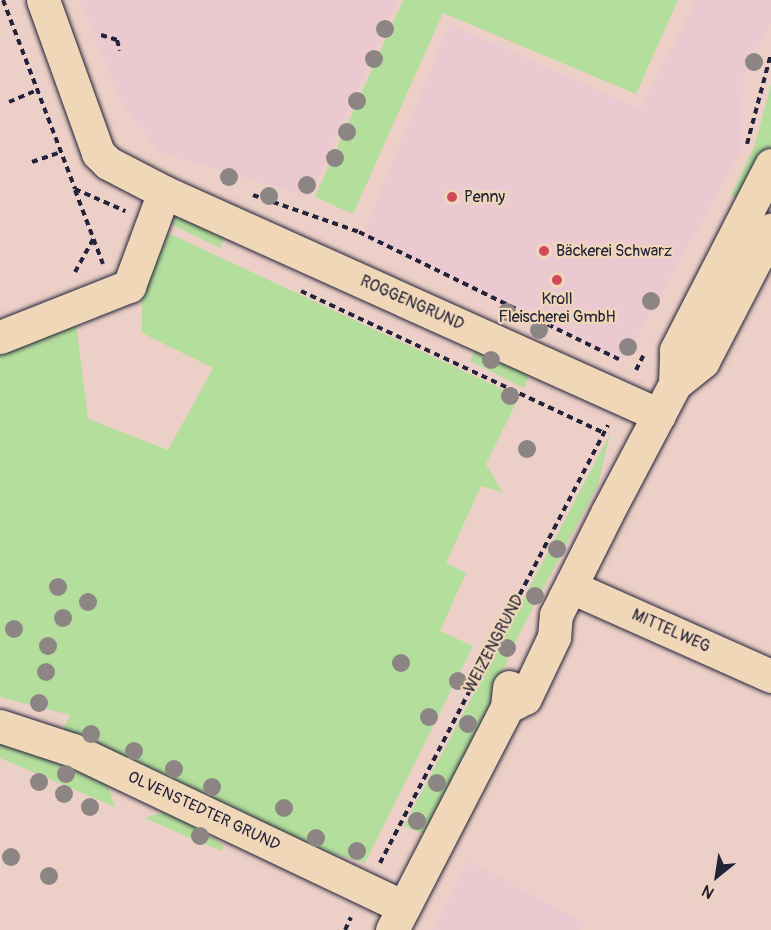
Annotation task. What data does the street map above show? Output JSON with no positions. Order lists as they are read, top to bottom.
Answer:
{
  "streets": {
    "street": ["ROGGENGRUND", "MITTELWEG", "OLVENSTEDTER GRUND"],
    "path": ["WEIZENGRUND"]
  },
  "places": ["Penny", "Bäckerei Schwarz", "Kroll Fleischerei GmbH"],
  "north": "bottom left"
}
